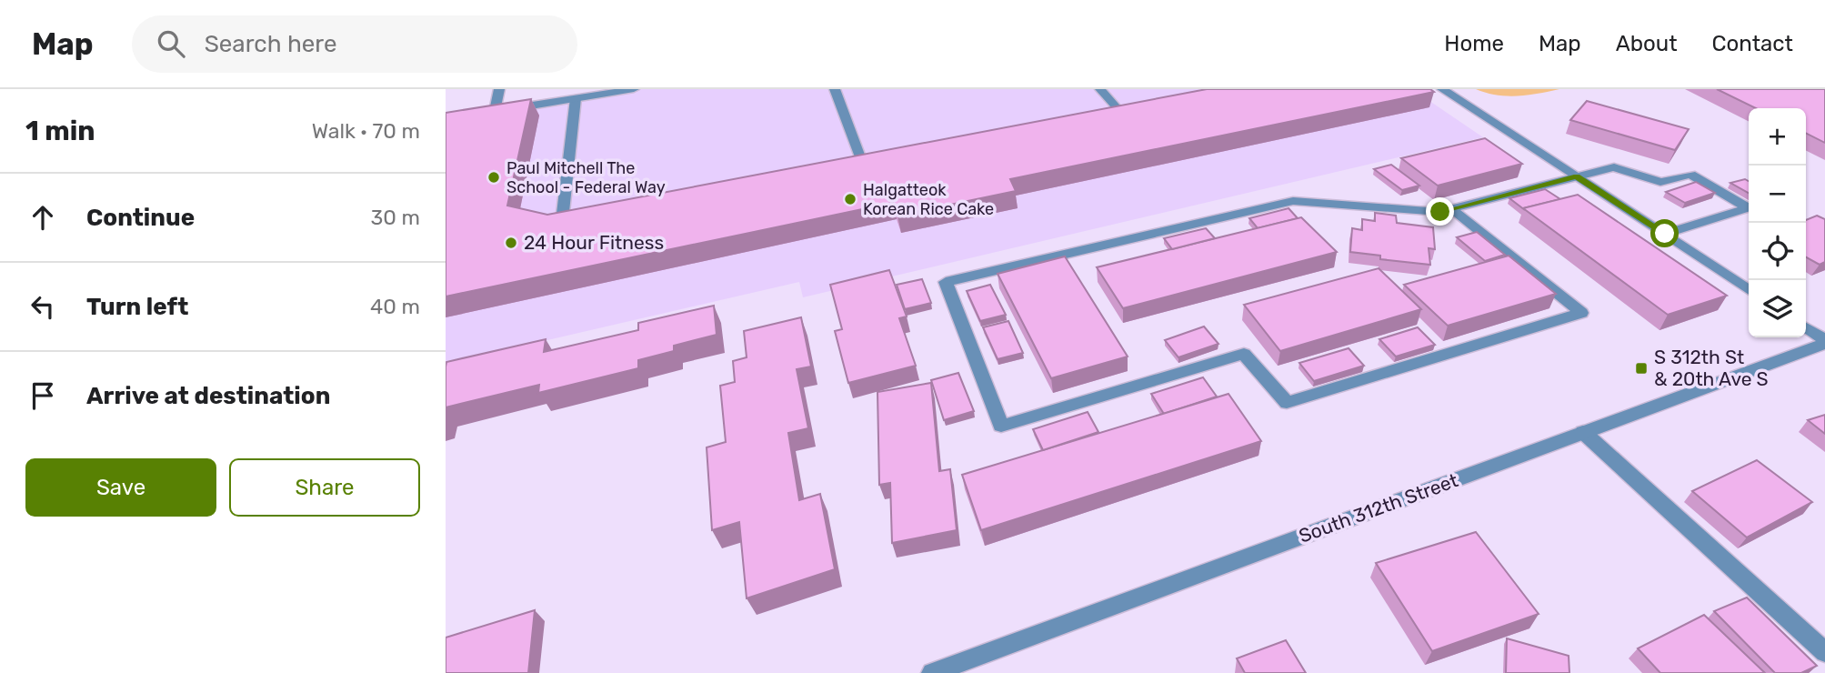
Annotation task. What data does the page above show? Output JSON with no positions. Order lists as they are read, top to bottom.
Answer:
{
  "streets": {
    "street": ["South 312th Street"]
  },
  "places": {
    "other": ["Paul Mitchell The School - Federal Way", "Halgatteok Korean Rice Cake", "24 Hour Fitness"],
    "transit": ["S 312th St & 20th Ave S"]
  },
  "page": {
    "header": "Map",
    "search": "Search here",
    "nav": [
      "Home",
      "Map",
      "About",
      "Contact"
    ],
    "heading": ["1 min", "Walk · 70 m"],
    "map_buttons": ["+", "−"],
    "list": [
      ["Continue", "30 m"],
      ["Turn left", "40 m"],
      "Arrive at destination"
    ],
    "buttons": ["Save", "Share"]
  }
}
